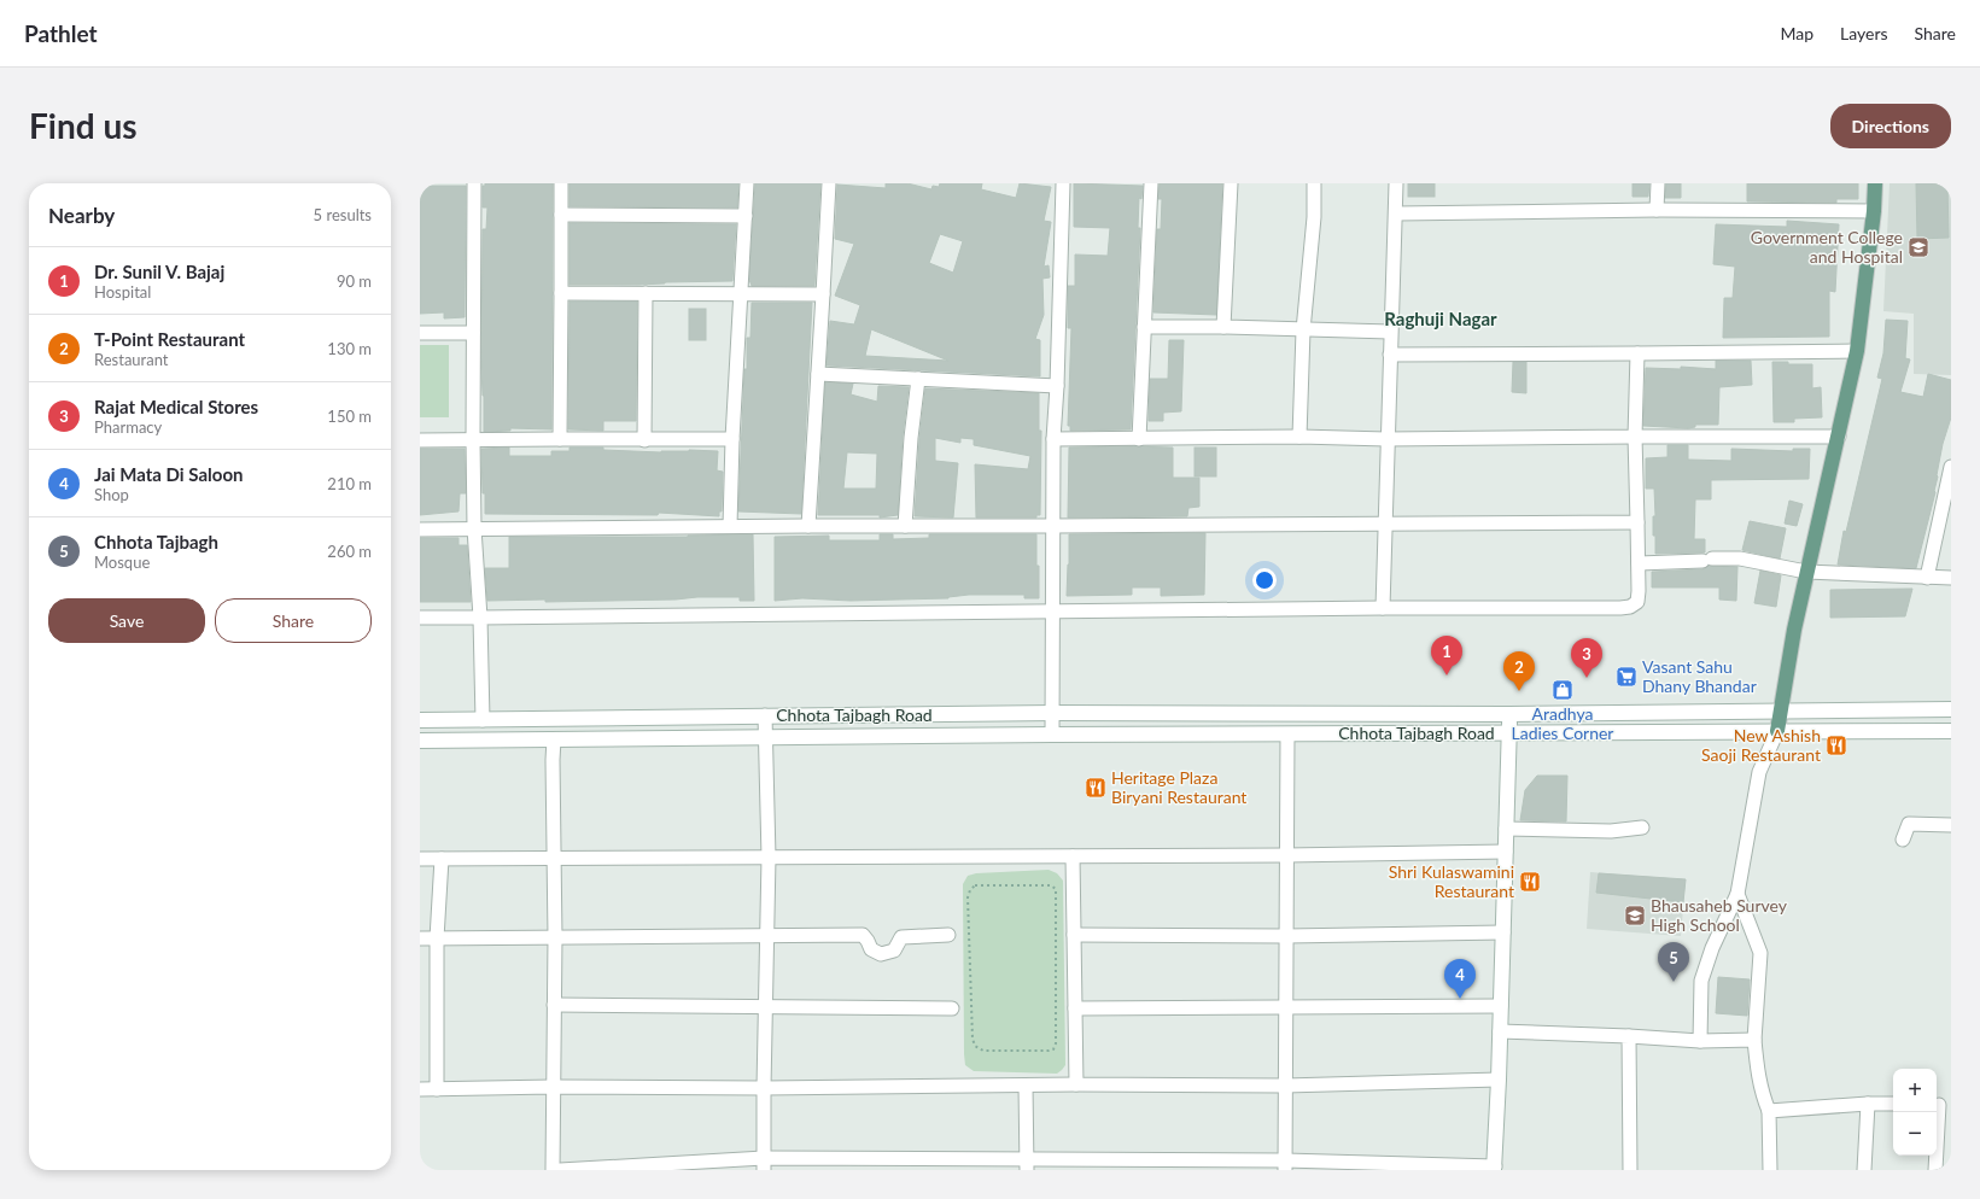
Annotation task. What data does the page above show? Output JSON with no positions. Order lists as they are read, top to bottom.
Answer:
{
  "streets": {
    "main road": ["Chhota Tajbagh Road"]
  },
  "districts": ["Raghuji Nagar"],
  "places": {
    "school or university": ["Government College and Hospital", "Bhausaheb Survey High School"],
    "supermarket": ["Vasant Sahu Dhany Bhandar"],
    "shop": ["Aradhya Ladies Corner"],
    "restaurant": ["New Ashish Saoji Restaurant", "Heritage Plaza Biryani Restaurant", "Shri Kulaswamini Restaurant"]
  },
  "page": {
    "header": "Pathlet",
    "nav": ["Map", "Layers", "Share"],
    "buttons": [
      "Directions",
      ["Save", "Share"]
    ],
    "title": "Find us",
    "heading": ["Nearby", "5 results"],
    "list": [
      {
        "mark": "1",
        "name": "Dr. Sunil V. Bajaj",
        "note": "Hospital",
        "value": "90 m"
      },
      {
        "mark": "2",
        "name": "T-Point Restaurant",
        "note": "Restaurant",
        "value": "130 m"
      },
      {
        "mark": "3",
        "name": "Rajat Medical Stores",
        "note": "Pharmacy",
        "value": "150 m"
      },
      {
        "mark": "4",
        "name": "Jai Mata Di Saloon",
        "note": "Shop",
        "value": "210 m"
      },
      {
        "mark": "5",
        "name": "Chhota Tajbagh",
        "note": "Mosque",
        "value": "260 m"
      }
    ],
    "pins": [
      "1",
      "3",
      "2",
      "5",
      "4"
    ],
    "map_buttons": ["+", "−"]
  }
}
